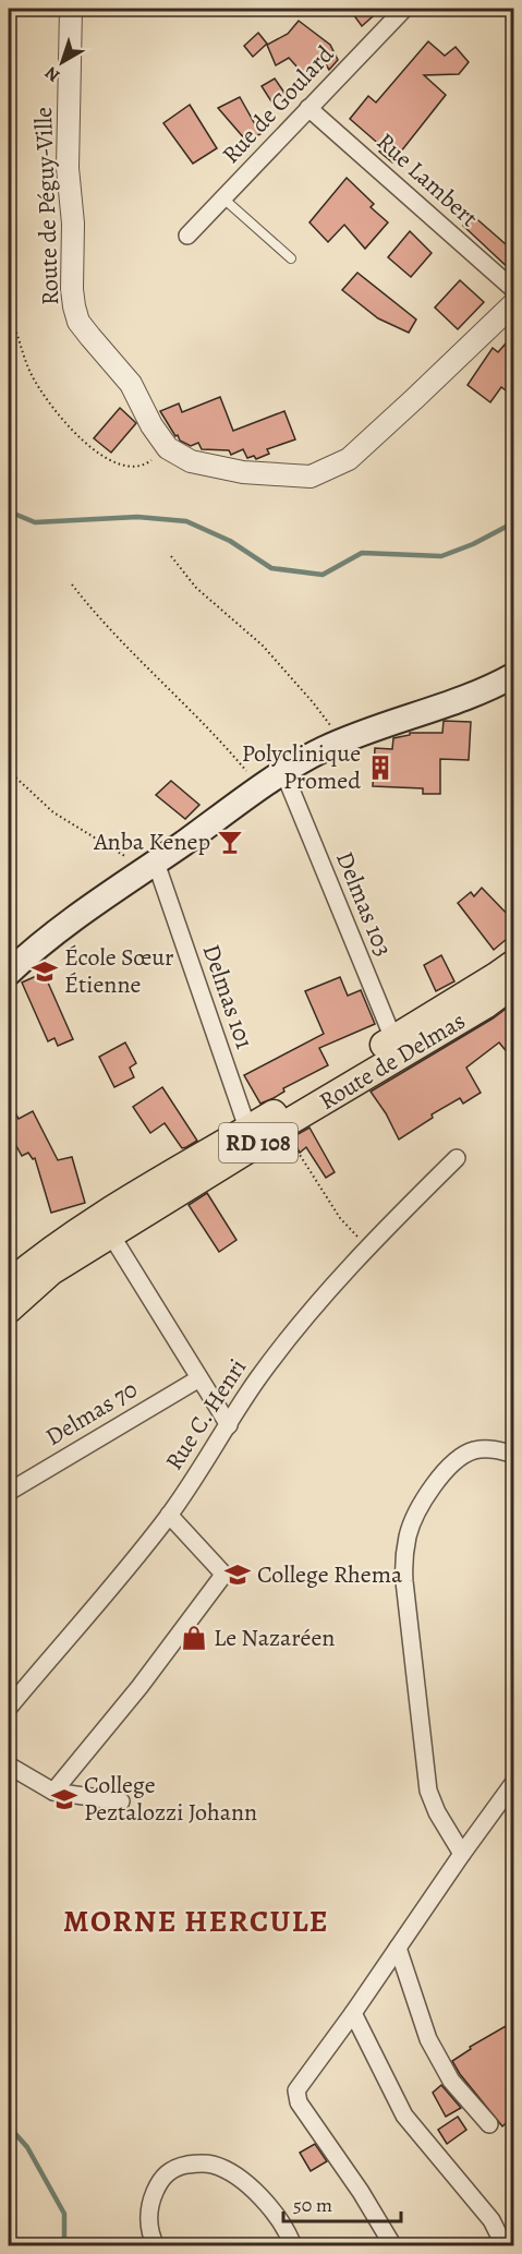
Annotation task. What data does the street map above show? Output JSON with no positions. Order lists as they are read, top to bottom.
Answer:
{
  "streets": {
    "main road": ["Route de Delmas", "RD 108"],
    "street": [
      "Rue de Goulard",
      "Rue Lambert",
      "Route de Péguy-Ville",
      "Delmas 103",
      "Delmas 101",
      "Delmas 70",
      "Rue C. Henri"
    ]
  },
  "crossings": [
    ["Rue de Goulard", "Rue Lambert"],
    ["Delmas 103", "Route de Delmas"],
    ["Delmas 101", "Route de Delmas"]
  ],
  "districts": ["MORNE HERCULE"],
  "places": {
    "building": ["Polyclinique Promed"],
    "bar": ["Anba Kenep"],
    "school or university": ["École Sœur Étienne", "College Rhema", "College Peztalozzi Johann"],
    "shop": ["Le Nazaréen"]
  },
  "scale_bar": "50 m",
  "north": "bottom left"
}
